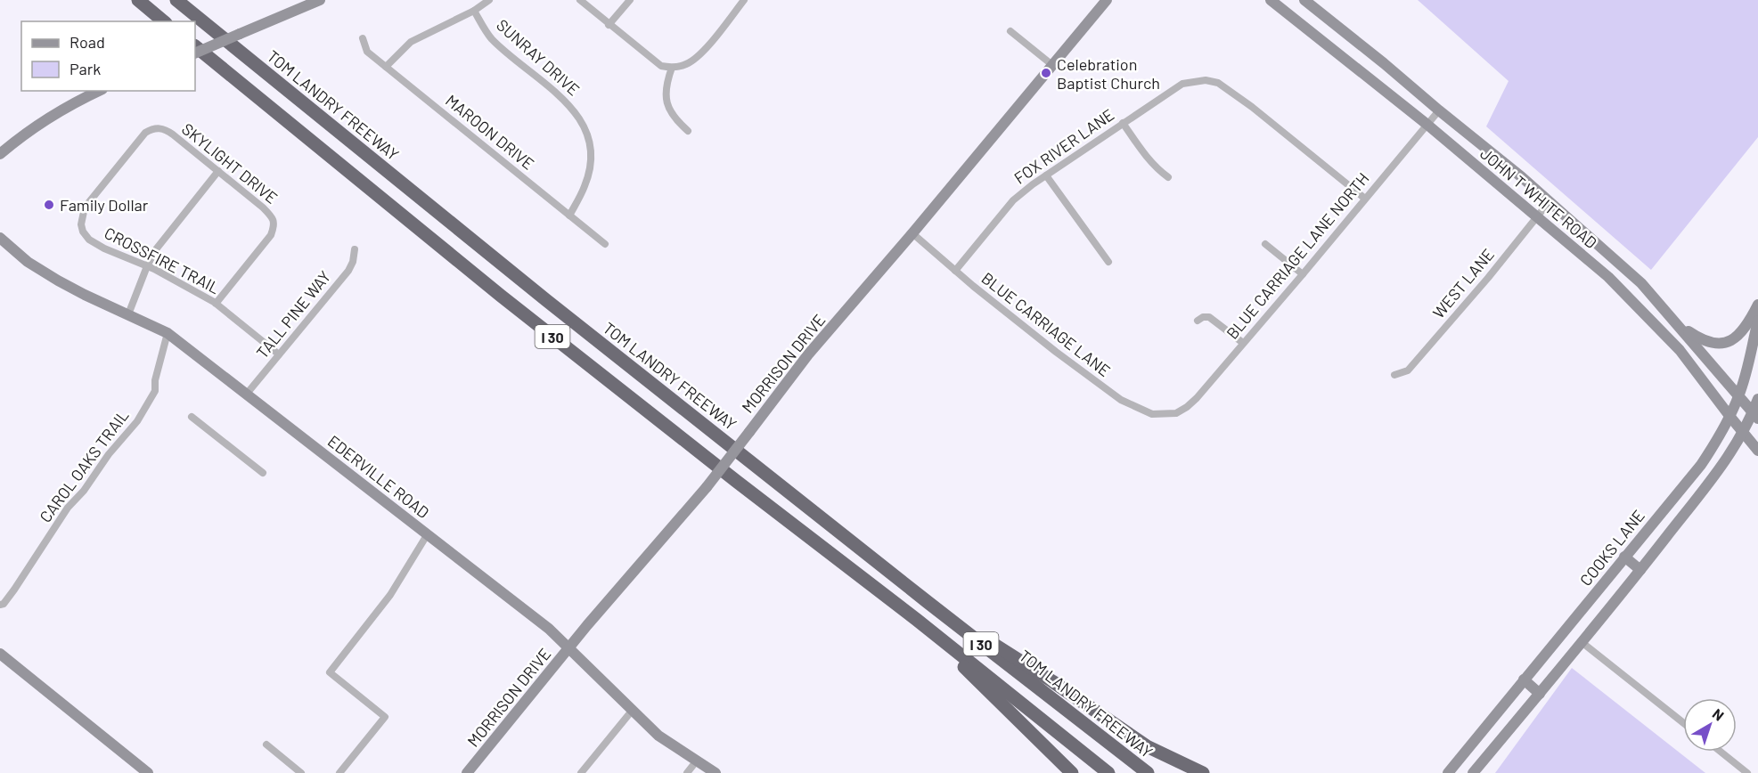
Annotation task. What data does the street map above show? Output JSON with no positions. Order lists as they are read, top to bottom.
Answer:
{
  "streets": {
    "highway": ["TOM LANDRY FREEWAY", "I 30"],
    "main road": [
      "JOHN T WHITE ROAD",
      "MORRISON DRIVE",
      "EDERVILLE ROAD",
      "COOKS LANE"
    ],
    "street": [
      "SUNRAY DRIVE",
      "MAROON DRIVE",
      "FOX RIVER LANE",
      "SKYLIGHT DRIVE",
      "BLUE CARRIAGE LANE NORTH",
      "CROSSFIRE TRAIL",
      "WEST LANE",
      "TALL PINE WAY",
      "BLUE CARRIAGE LANE",
      "CAROL OAKS TRAIL"
    ]
  },
  "crossings": [
    ["SUNRAY DRIVE", "MAROON DRIVE"],
    ["FOX RIVER LANE", "BLUE CARRIAGE LANE NORTH"],
    ["FOX RIVER LANE", "BLUE CARRIAGE LANE"],
    ["SKYLIGHT DRIVE", "CROSSFIRE TRAIL"],
    ["JOHN T WHITE ROAD", "BLUE CARRIAGE LANE NORTH"],
    ["JOHN T WHITE ROAD", "WEST LANE"],
    ["JOHN T WHITE ROAD", "COOKS LANE"],
    ["BLUE CARRIAGE LANE NORTH", "BLUE CARRIAGE LANE"],
    ["CROSSFIRE TRAIL", "TALL PINE WAY"],
    ["TALL PINE WAY", "EDERVILLE ROAD"],
    ["BLUE CARRIAGE LANE", "MORRISON DRIVE"],
    ["MORRISON DRIVE", "EDERVILLE ROAD"],
    ["CAROL OAKS TRAIL", "EDERVILLE ROAD"]
  ],
  "places": ["Celebration Baptist Church", "Family Dollar"],
  "legend": ["Road", "Park"],
  "north": "top right"
}
